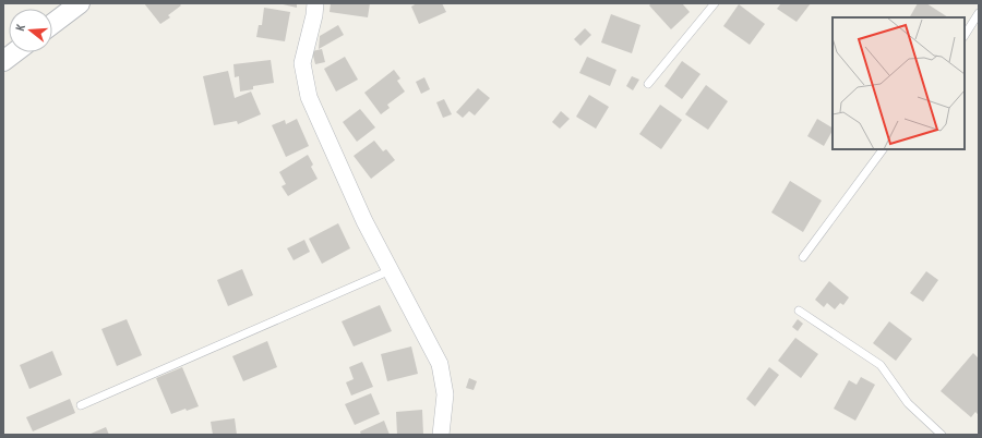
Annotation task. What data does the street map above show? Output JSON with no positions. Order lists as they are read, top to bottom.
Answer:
{
  "north": "left"
}
